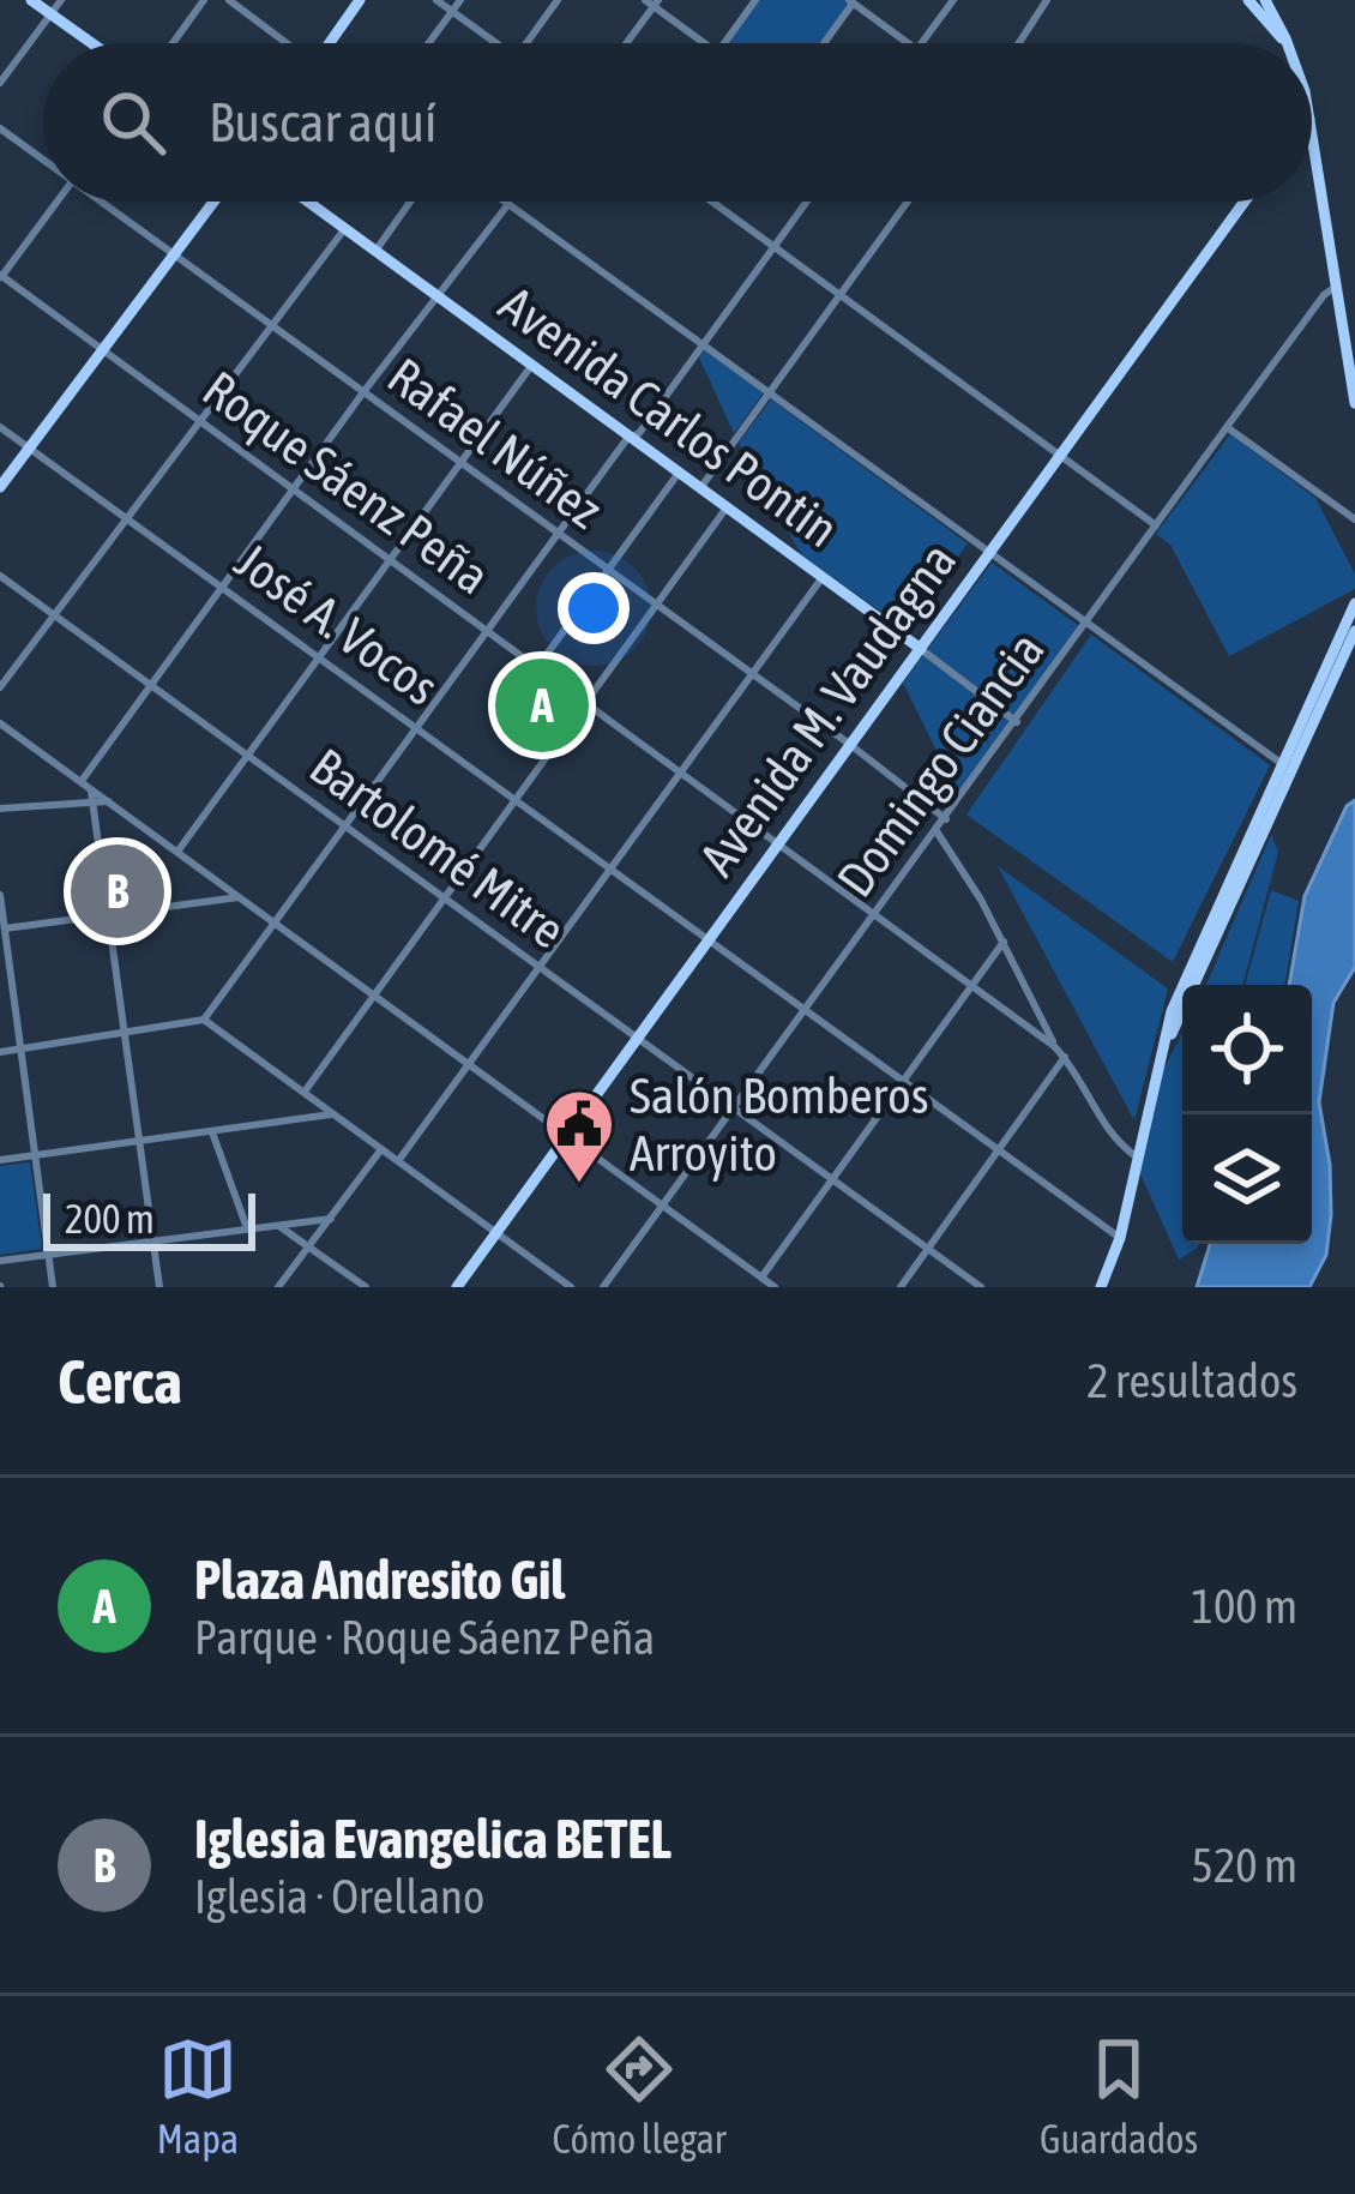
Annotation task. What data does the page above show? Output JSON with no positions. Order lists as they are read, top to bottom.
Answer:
{
  "streets": {
    "main road": ["Avenida Carlos Pontin", "Avenida M. Vaudagna"],
    "street": [
      "Rafael Núñez",
      "Roque Sáenz Peña",
      "José A. Vocos",
      "Domingo Ciancia",
      "Bartolomé Mitre"
    ]
  },
  "crossings": [
    ["Avenida Carlos Pontin", "Avenida M. Vaudagna"],
    ["Avenida Carlos Pontin", "Domingo Ciancia"],
    ["Rafael Núñez", "Avenida M. Vaudagna"],
    ["Rafael Núñez", "Domingo Ciancia"],
    ["Roque Sáenz Peña", "Avenida M. Vaudagna"],
    ["Roque Sáenz Peña", "Domingo Ciancia"],
    ["José A. Vocos", "Avenida M. Vaudagna"],
    ["José A. Vocos", "Domingo Ciancia"],
    ["Avenida M. Vaudagna", "Bartolomé Mitre"],
    ["Domingo Ciancia", "Bartolomé Mitre"]
  ],
  "places": {
    "public building": ["Salón Bomberos Arroyito"]
  },
  "scale_bar": "200 m",
  "page": {
    "search": "Buscar aquí",
    "pins": ["A", "B"],
    "scale": "200 m",
    "heading": ["Cerca", "2 resultados"],
    "list": [
      {
        "mark": "A",
        "name": "Plaza Andresito Gil",
        "note": "Parque · Roque Sáenz Peña",
        "value": "100 m"
      },
      {
        "mark": "B",
        "name": "Iglesia Evangelica BETEL",
        "note": "Iglesia · Orellano",
        "value": "520 m"
      }
    ],
    "nav": ["Mapa", "Cómo llegar", "Guardados"]
  }
}
